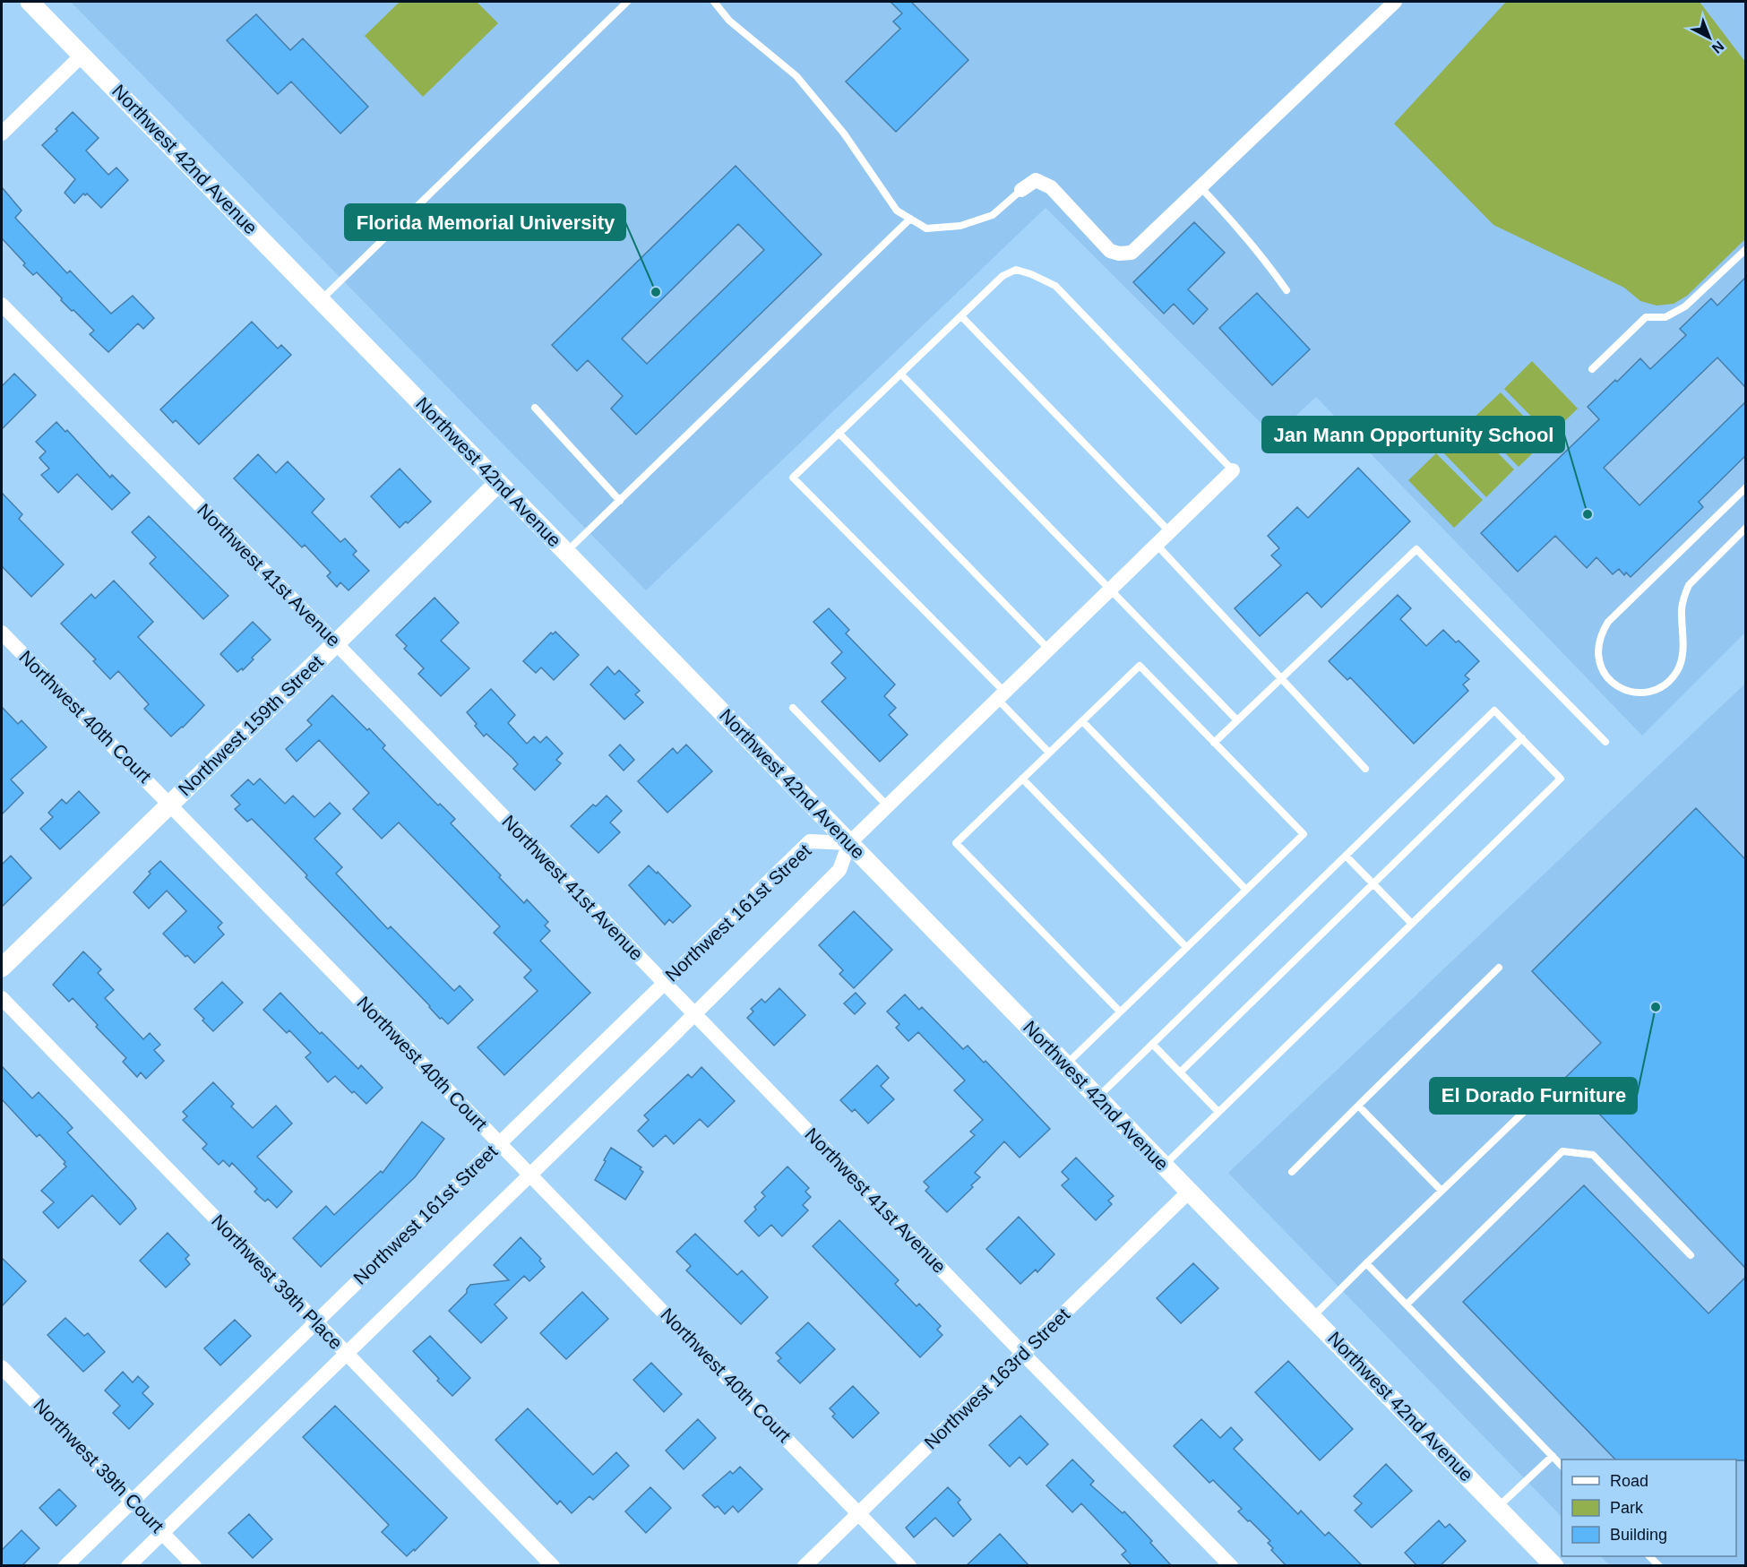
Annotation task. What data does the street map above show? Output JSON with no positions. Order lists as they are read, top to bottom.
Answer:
{
  "streets": {
    "street": [
      "Northwest 42nd Avenue",
      "Northwest 41st Avenue",
      "Northwest 40th Court",
      "Northwest 159th Street",
      "Northwest 161st Street",
      "Northwest 39th Place",
      "Northwest 163rd Street",
      "Northwest 39th Court"
    ]
  },
  "crossings": [
    ["Northwest 42nd Avenue", "Northwest 159th Street"],
    ["Northwest 42nd Avenue", "Northwest 161st Street"],
    ["Northwest 42nd Avenue", "Northwest 163rd Street"],
    ["Northwest 41st Avenue", "Northwest 159th Street"],
    ["Northwest 41st Avenue", "Northwest 161st Street"],
    ["Northwest 41st Avenue", "Northwest 163rd Street"],
    ["Northwest 40th Court", "Northwest 159th Street"],
    ["Northwest 40th Court", "Northwest 161st Street"],
    ["Northwest 40th Court", "Northwest 163rd Street"],
    ["Northwest 161st Street", "Northwest 39th Place"],
    ["Northwest 161st Street", "Northwest 39th Court"]
  ],
  "places": ["Florida Memorial University", "Jan Mann Opportunity School", "El Dorado Furniture"],
  "legend": ["Road", "Park", "Building"],
  "north": "bottom right"
}
